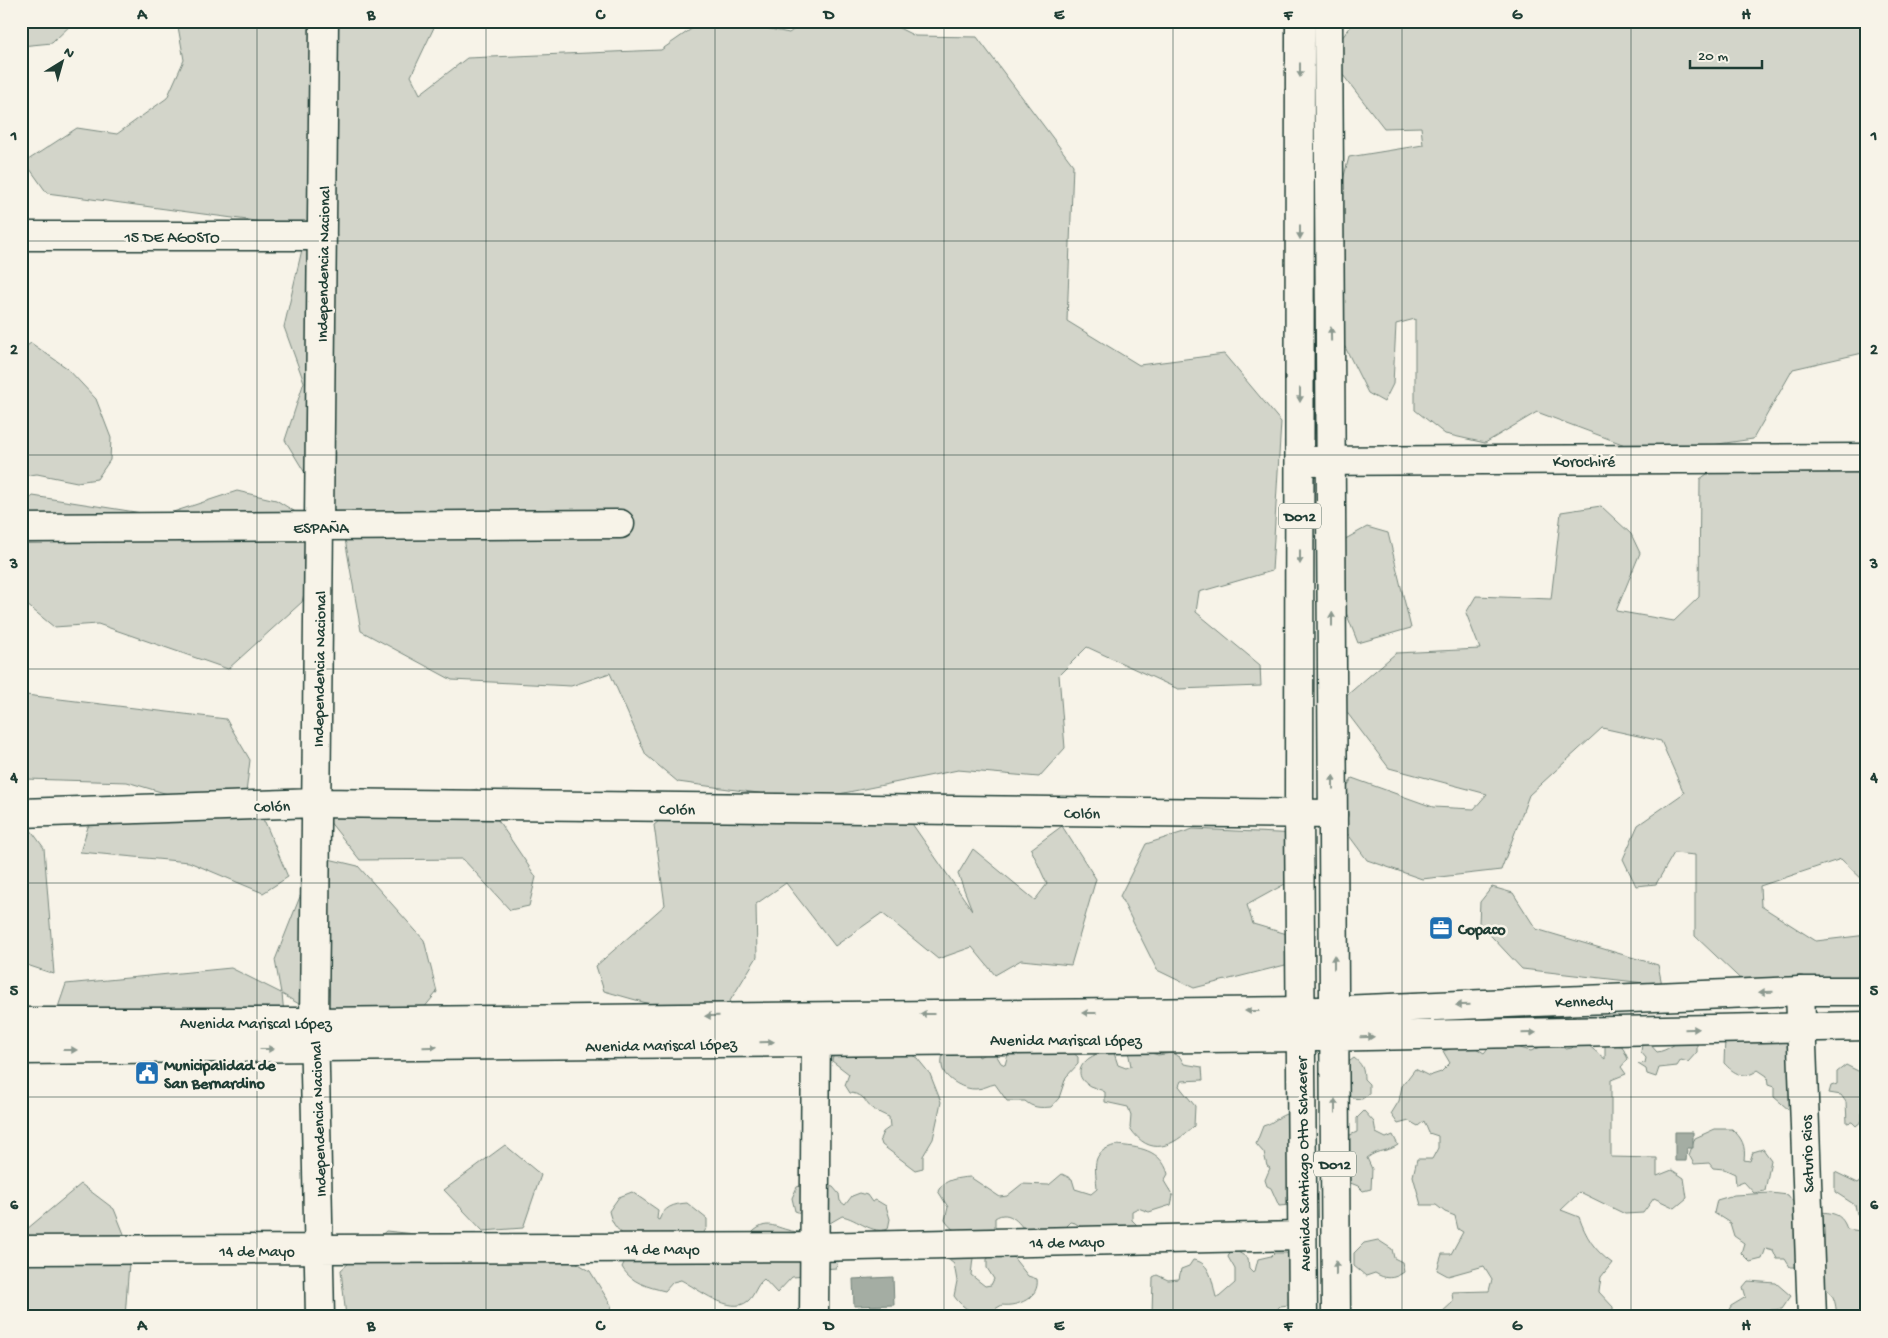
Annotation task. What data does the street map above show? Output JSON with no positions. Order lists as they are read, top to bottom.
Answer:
{
  "streets": {
    "street": [
      "15 DE AGOSTO",
      "Independencia Nacional",
      "Korochiré",
      "D012",
      "ESPAÑA",
      "Colón",
      "Kennedy",
      "Avenida Mariscal López",
      "Saturio Rios",
      "Avenida Santiago Otto Schaerer",
      "14 de Mayo"
    ]
  },
  "crossings": [
    ["15 DE AGOSTO", "Independencia Nacional"],
    ["Independencia Nacional", "ESPAÑA"],
    ["Independencia Nacional", "Colón"],
    ["Independencia Nacional", "Avenida Mariscal López"],
    ["Independencia Nacional", "14 de Mayo"],
    ["Korochiré", "D012"],
    ["D012", "Colón"],
    ["D012", "Kennedy"],
    ["D012", "Avenida Mariscal López"],
    ["D012", "Avenida Santiago Otto Schaerer"],
    ["Kennedy", "Avenida Mariscal López"],
    ["Kennedy", "Saturio Rios"],
    ["Kennedy", "Avenida Santiago Otto Schaerer"],
    ["Avenida Mariscal López", "Avenida Santiago Otto Schaerer"],
    ["Avenida Santiago Otto Schaerer", "14 de Mayo"]
  ],
  "places": {
    "office": ["Copaco"],
    "public building": ["Municipalidad de San Bernardino"]
  },
  "scale_bar": "20 m",
  "north": "top right",
  "grid": {
    "columns": [
      "A",
      "B",
      "C",
      "D",
      "E",
      "F",
      "G",
      "H"
    ],
    "rows": [
      "1",
      "2",
      "3",
      "4",
      "5",
      "6"
    ]
  }
}
